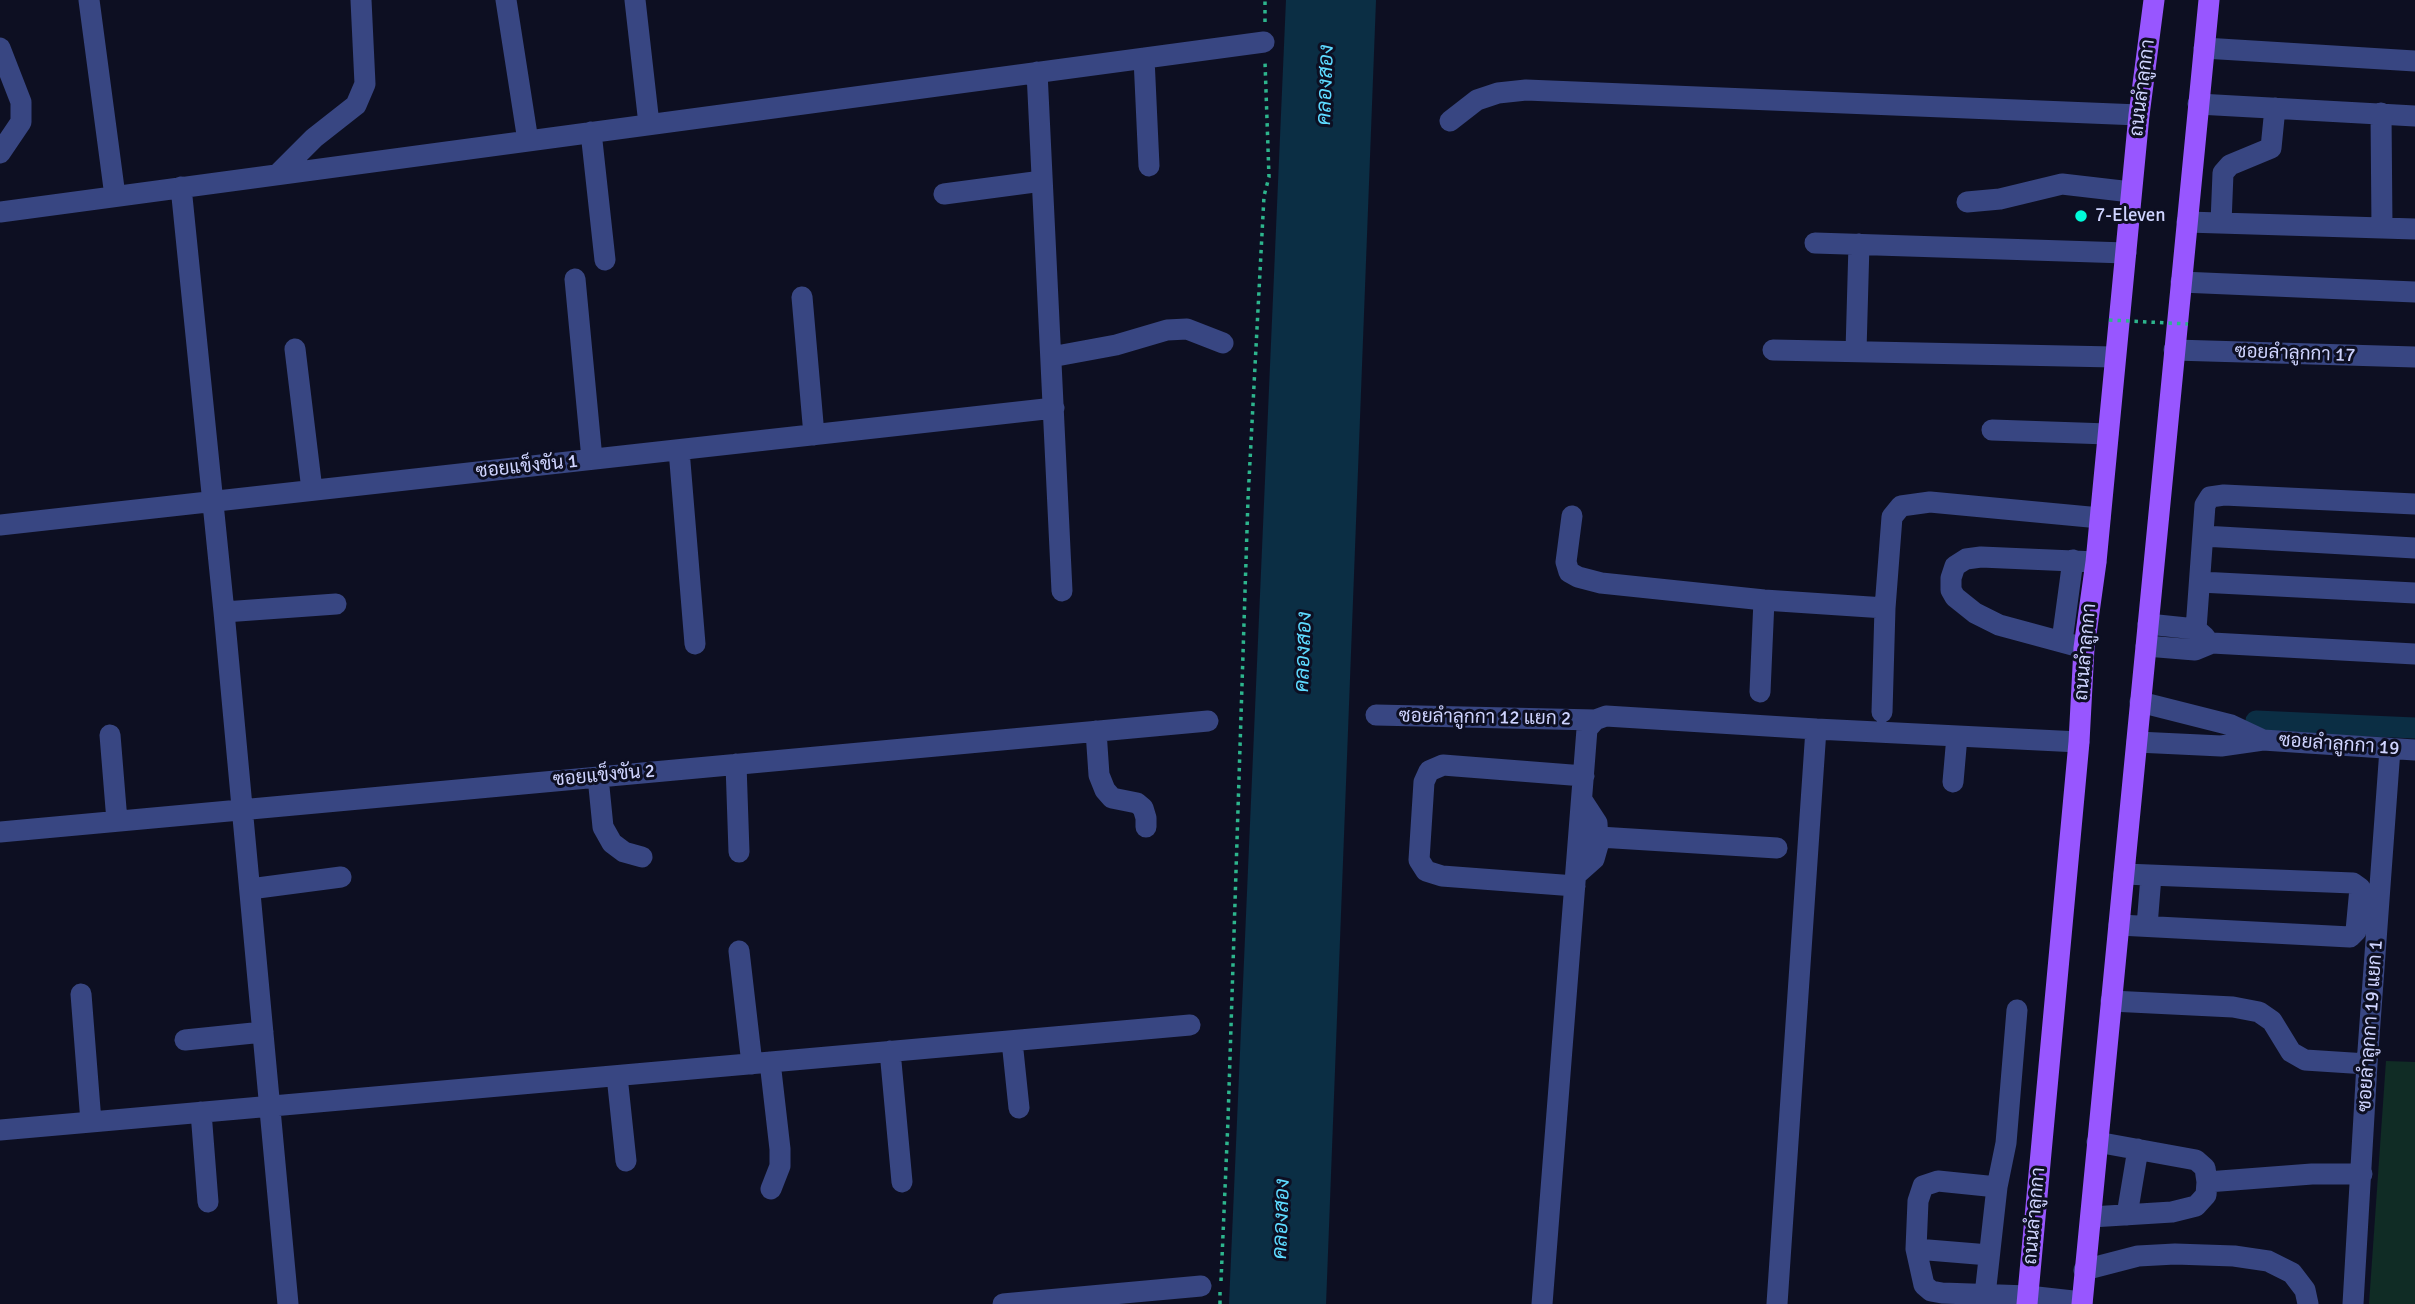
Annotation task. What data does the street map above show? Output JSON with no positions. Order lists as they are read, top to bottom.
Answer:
{
  "streets": {
    "main road": ["ถนนลำลูกกา"],
    "street": [
      "ซอยลำลูกกา 17",
      "ซอยแข็งขัน 1",
      "ซอยลําลูกกา 12 แยก 2",
      "ซอยลำลูกกา 19",
      "ซอยแข็งขัน 2",
      "ซอยลำลูกกา 19 แยก 1"
    ]
  },
  "crossings": [
    ["ถนนลำลูกกา", "ซอยลําลูกกา 12 แยก 2"],
    ["ซอยลำลูกกา 19", "ซอยลำลูกกา 19 แยก 1"]
  ],
  "water": ["คลองสอง"],
  "places": ["7-Eleven"]
}
